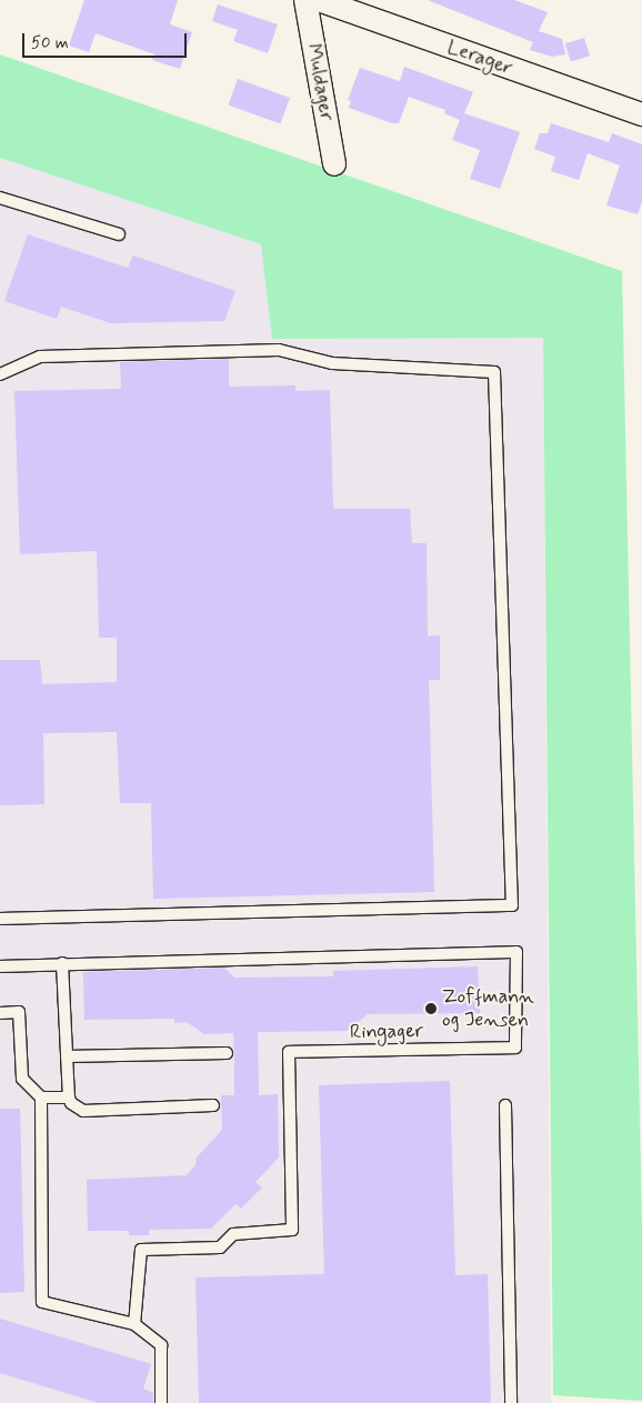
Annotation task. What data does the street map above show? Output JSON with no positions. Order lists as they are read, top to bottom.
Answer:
{
  "streets": {
    "street": ["Lerager", "Muldager"],
    "lane": ["Ringager"]
  },
  "places": ["Zoffmann og Jensen"],
  "scale_bar": "50 m"
}
